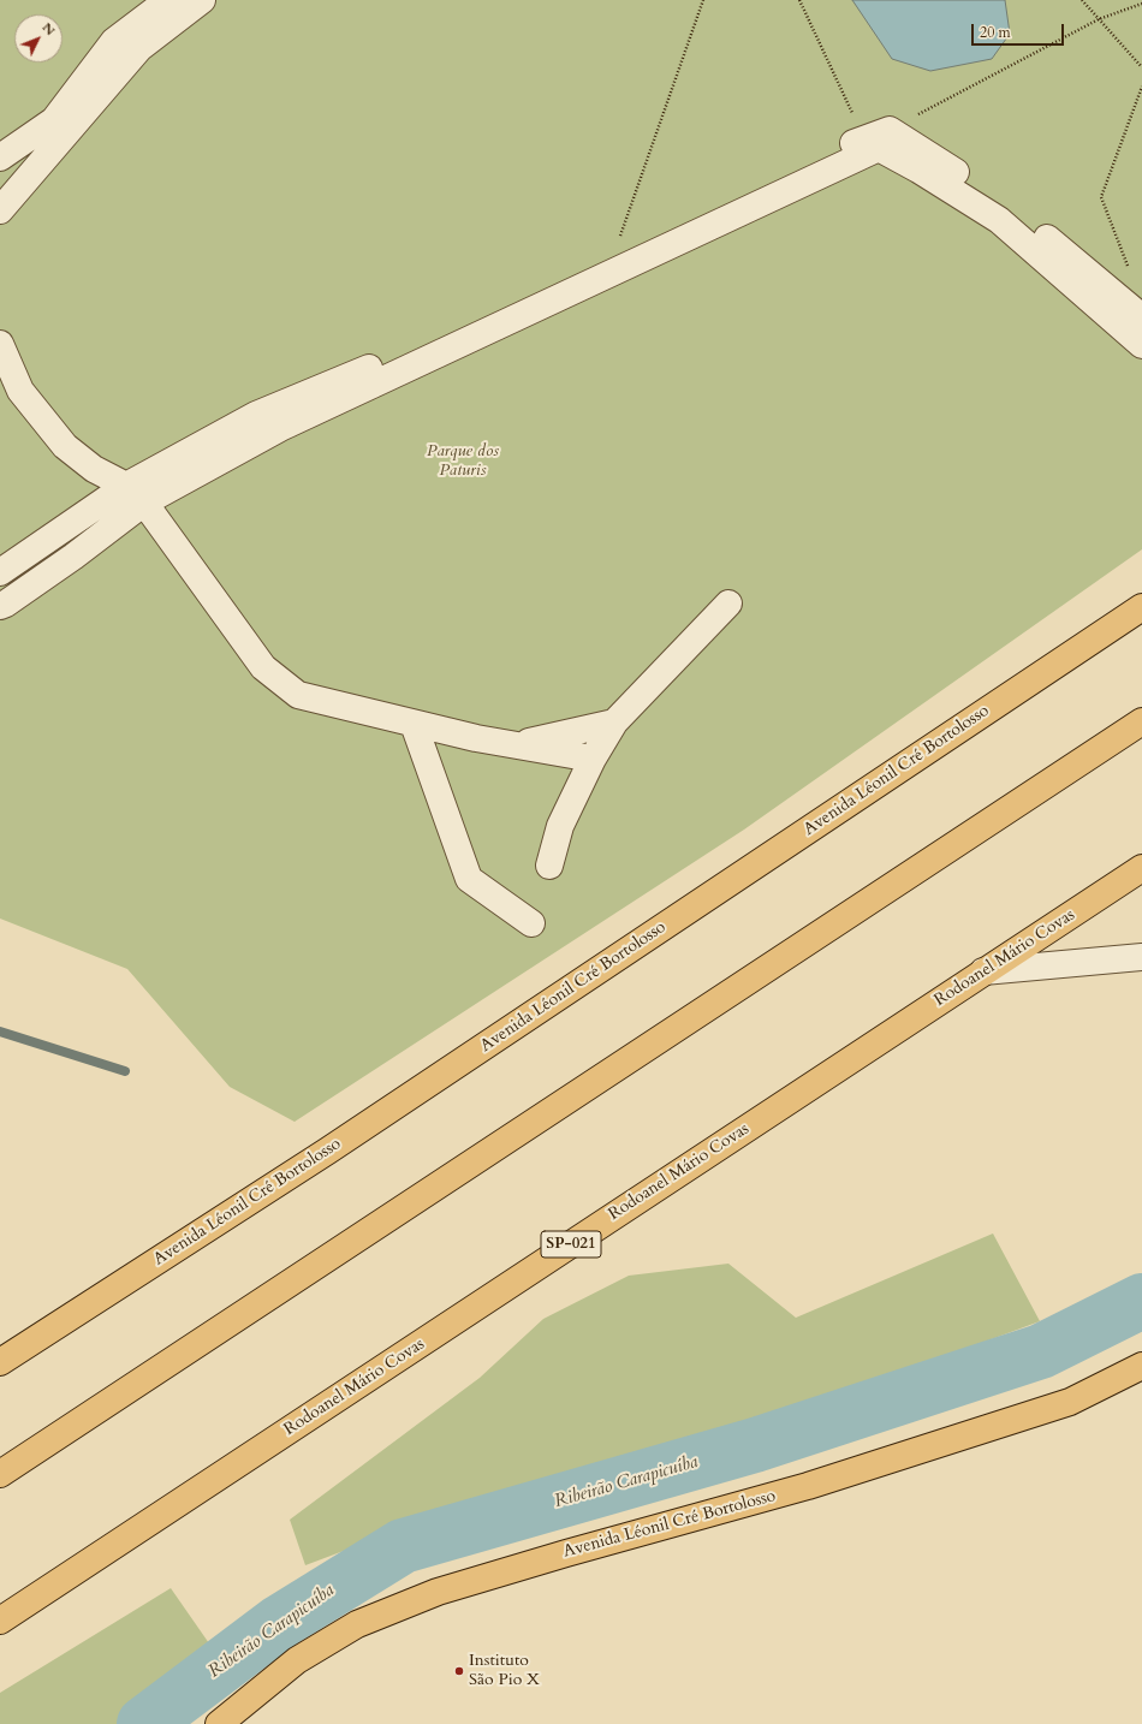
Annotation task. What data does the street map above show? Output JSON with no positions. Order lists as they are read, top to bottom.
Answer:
{
  "streets": {
    "main road": ["Avenida Léonil Cré Bortolosso", "Rodoanel Mário Covas", "SP-021"]
  },
  "water": ["Ribeirão Carapicuíba"],
  "parks": ["Parque dos Paturis"],
  "places": ["Instituto São Pio X"],
  "scale_bar": "20 m",
  "north": "top right"
}
